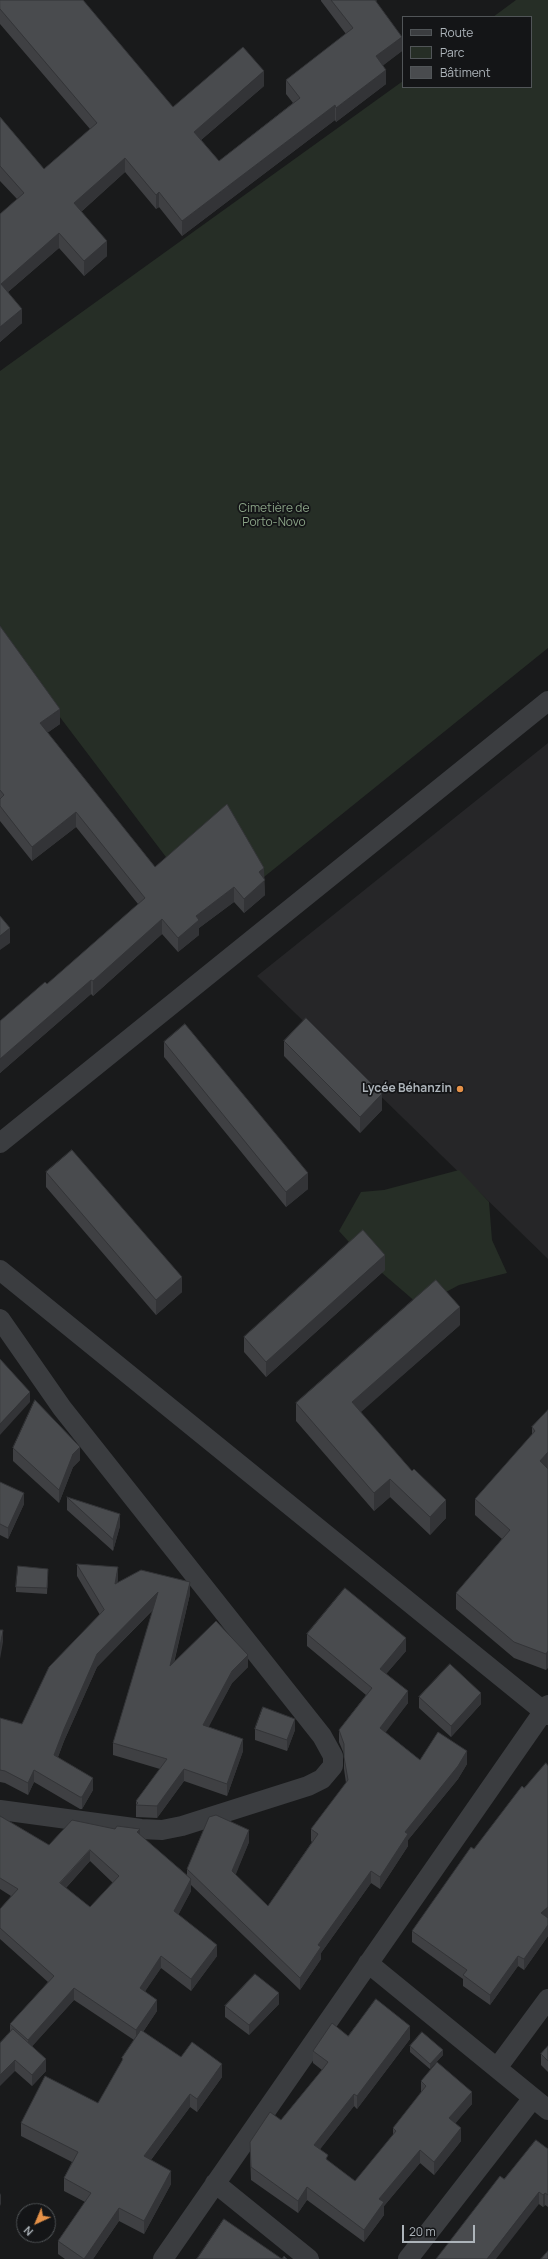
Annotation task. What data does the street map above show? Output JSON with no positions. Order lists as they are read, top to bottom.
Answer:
{
  "parks": ["Cimetière de Porto-Novo"],
  "places": ["Lycée Béhanzin"],
  "legend": ["Route", "Parc", "Bâtiment"],
  "scale_bar": "20 m",
  "north": "bottom left"
}
